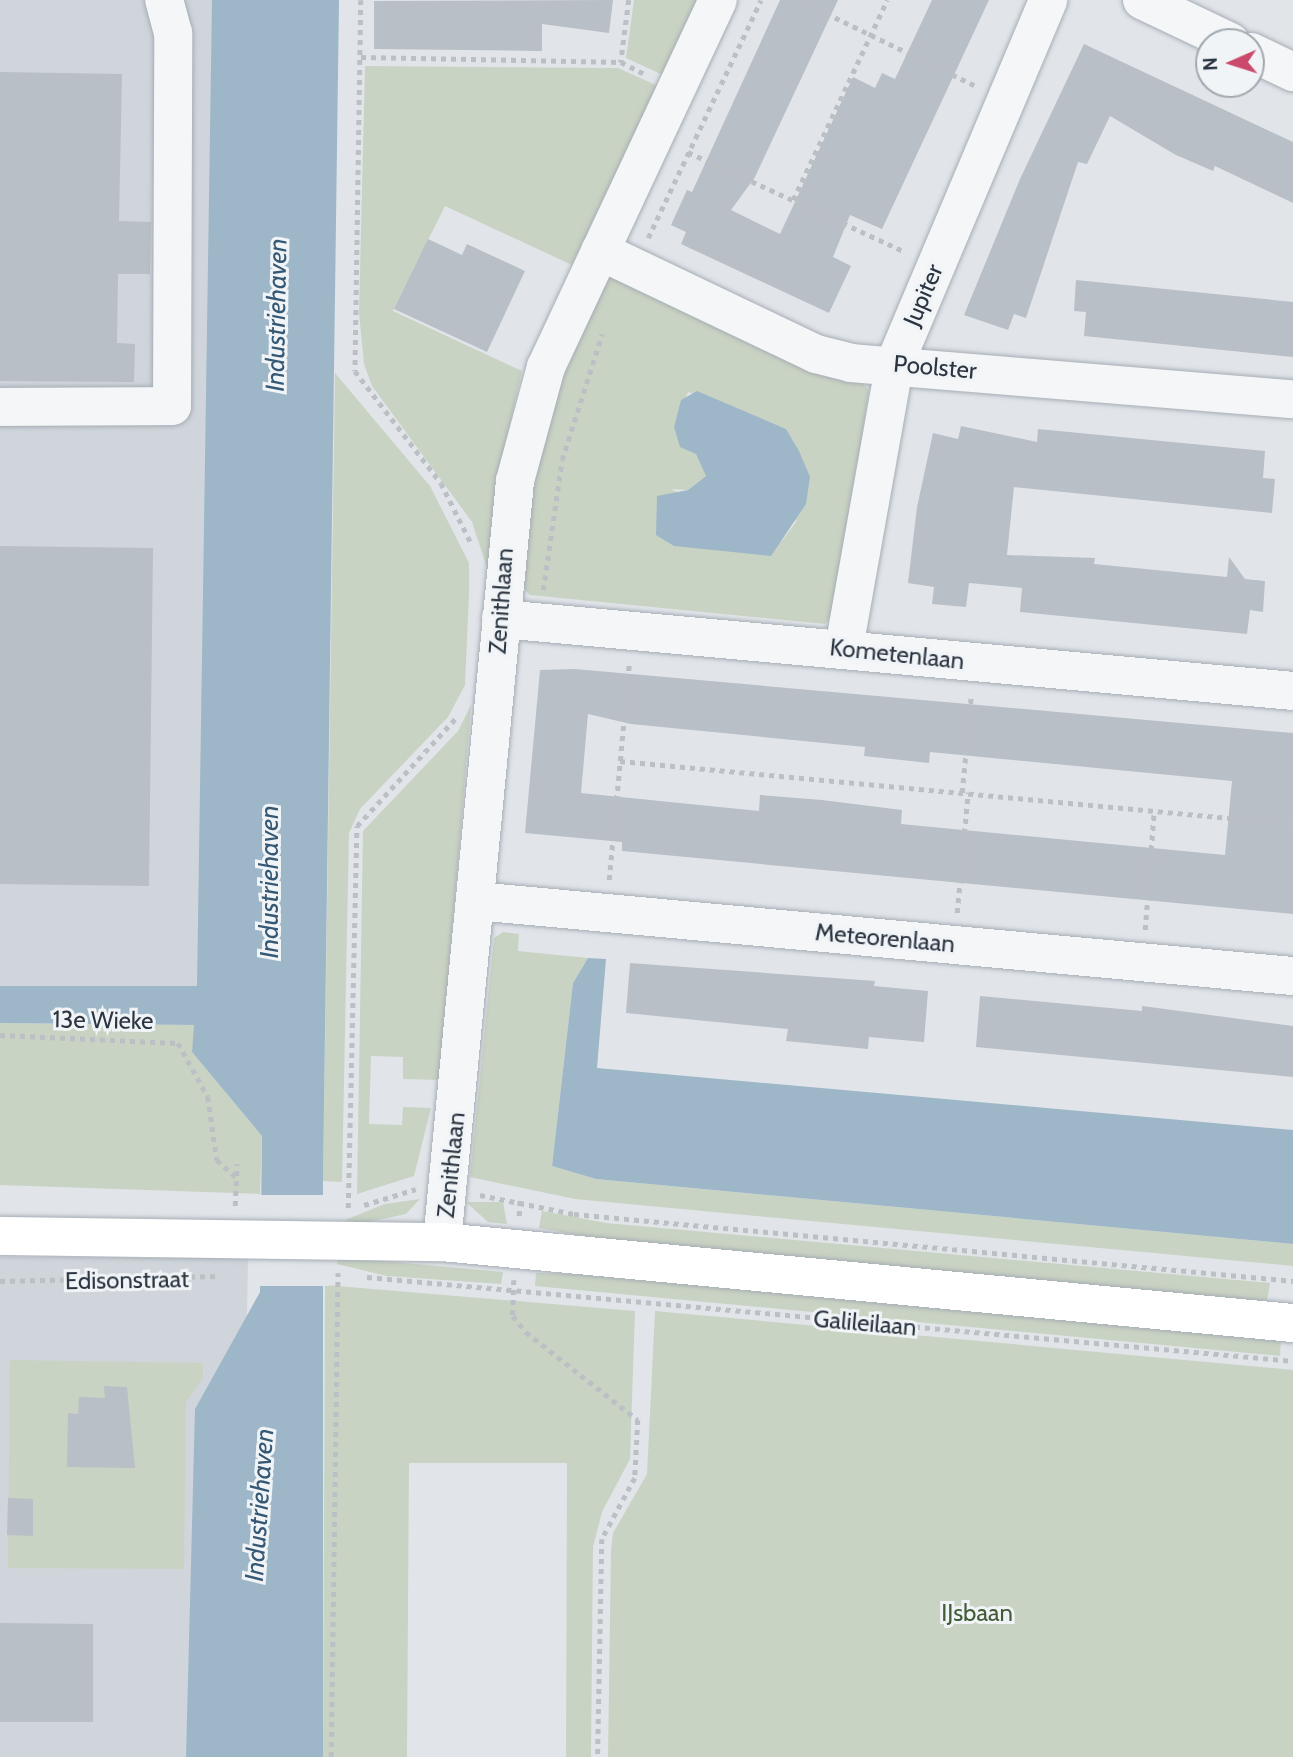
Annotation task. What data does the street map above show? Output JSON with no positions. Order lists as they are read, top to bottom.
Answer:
{
  "streets": {
    "main road": ["Edisonstraat", "Galileilaan"],
    "street": [
      "Jupiter",
      "Poolster",
      "Zenithlaan",
      "Kometenlaan",
      "Meteorenlaan"
    ],
    "path": ["13e Wieke"]
  },
  "crossings": [
    ["Jupiter", "Poolster"],
    ["Jupiter", "Kometenlaan"],
    ["Poolster", "Zenithlaan"],
    ["Zenithlaan", "Kometenlaan"],
    ["Zenithlaan", "Meteorenlaan"],
    ["Zenithlaan", "Galileilaan"]
  ],
  "water": ["Industriehaven"],
  "parks": ["IJsbaan"],
  "north": "left"
}
